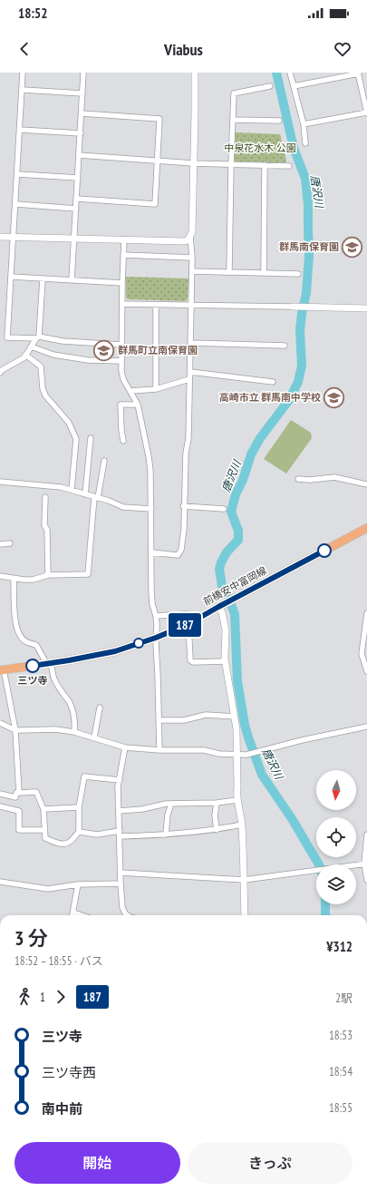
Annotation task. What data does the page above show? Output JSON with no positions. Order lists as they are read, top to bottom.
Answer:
{
  "streets": {
    "main road": ["前橋安中富岡線"]
  },
  "water": ["唐沢川"],
  "parks": ["中泉花水木 公園"],
  "places": {
    "school or university": ["群馬南保育園", "群馬町立南保育園", "高崎市立 群馬南中学校"],
    "other": ["三ツ寺"]
  },
  "lines": ["bus line 187"],
  "north": "bottom",
  "page": {
    "status": "18:52",
    "header": "Viabus",
    "on_map": "187",
    "heading": ["3 分", "18:52 – 18:55 · バス", "¥312"],
    "legs": ["1", "187", "2駅"],
    "list": [
      {
        "name": "三ツ寺",
        "value": "18:53"
      },
      {
        "name": "三ツ寺西",
        "value": "18:54"
      },
      {
        "name": "南中前",
        "value": "18:55"
      }
    ],
    "buttons": ["開始", "きっぷ"]
  }
}
